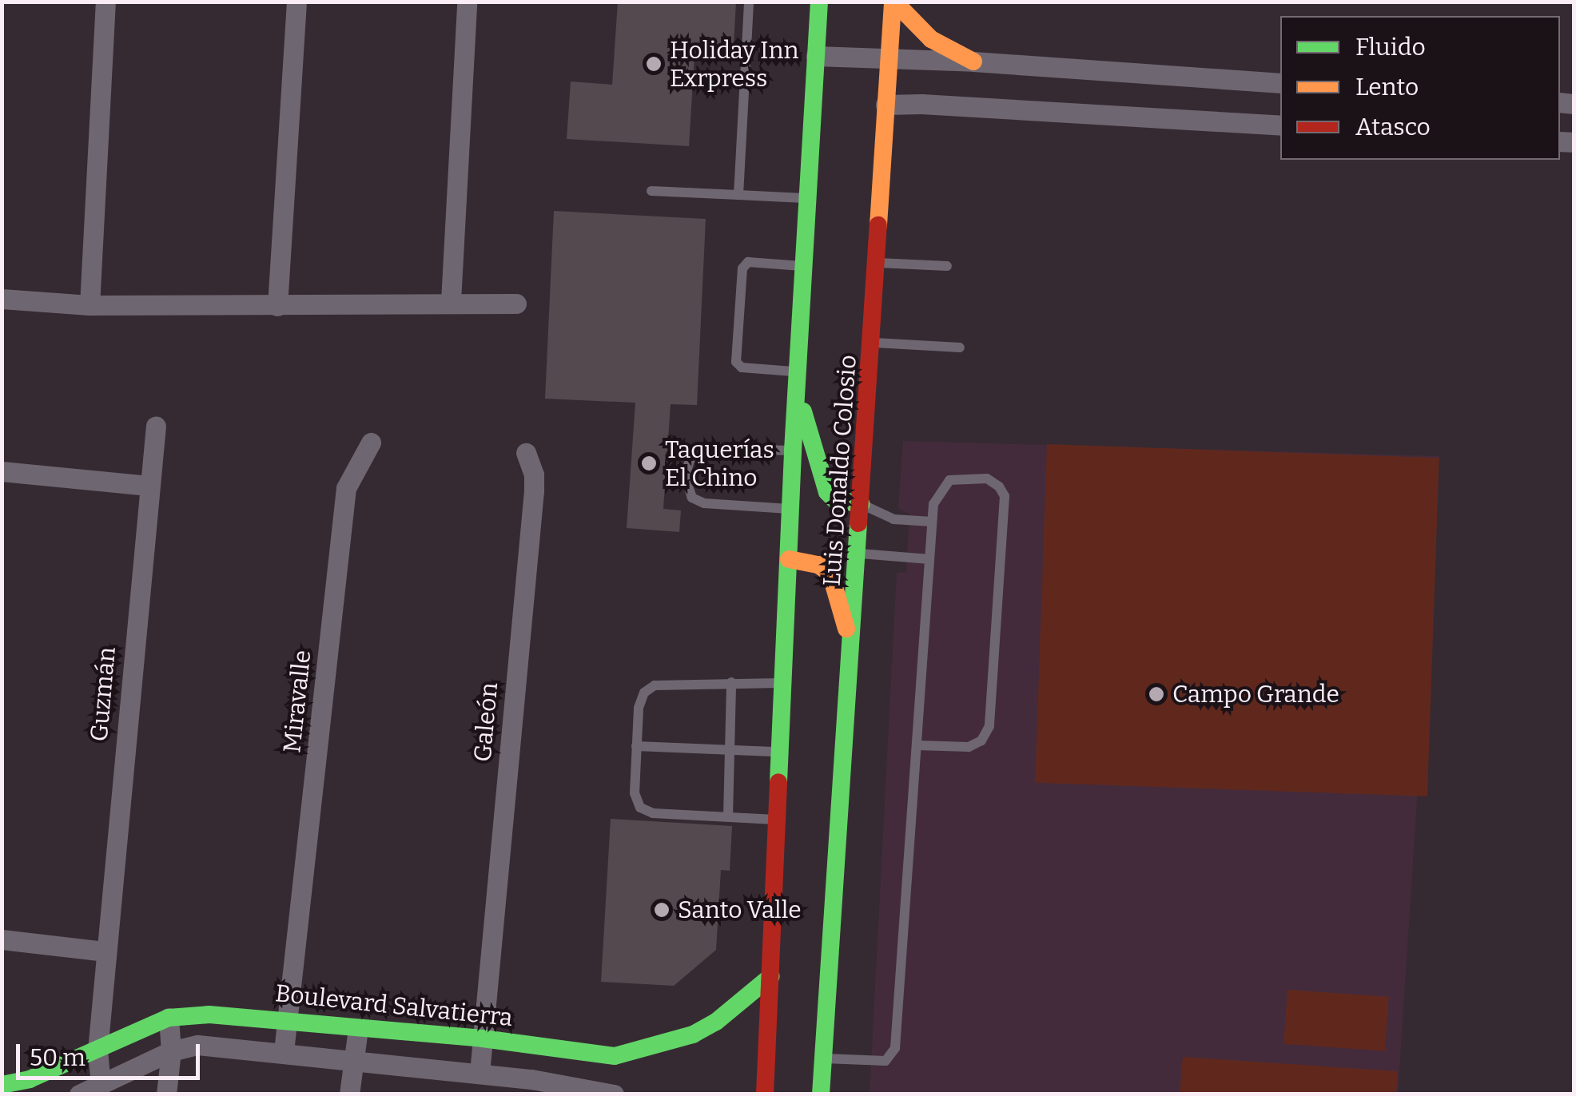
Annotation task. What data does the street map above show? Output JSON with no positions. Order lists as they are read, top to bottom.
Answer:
{
  "streets": {
    "main road": ["Luis Donaldo Colosio", "Boulevard Salvatierra"],
    "street": ["Guzmán", "Miravalle", "Galeón"]
  },
  "crossings": [
    ["Luis Donaldo Colosio", "Boulevard Salvatierra"],
    ["Guzmán", "Boulevard Salvatierra"],
    ["Miravalle", "Boulevard Salvatierra"],
    ["Galeón", "Boulevard Salvatierra"]
  ],
  "places": [
    "Holiday Inn Exrpress",
    "Taquerías El Chino",
    "Campo Grande",
    "Santo Valle"
  ],
  "legend": ["Fluido", "Lento", "Atasco"],
  "scale_bar": "50 m"
}
